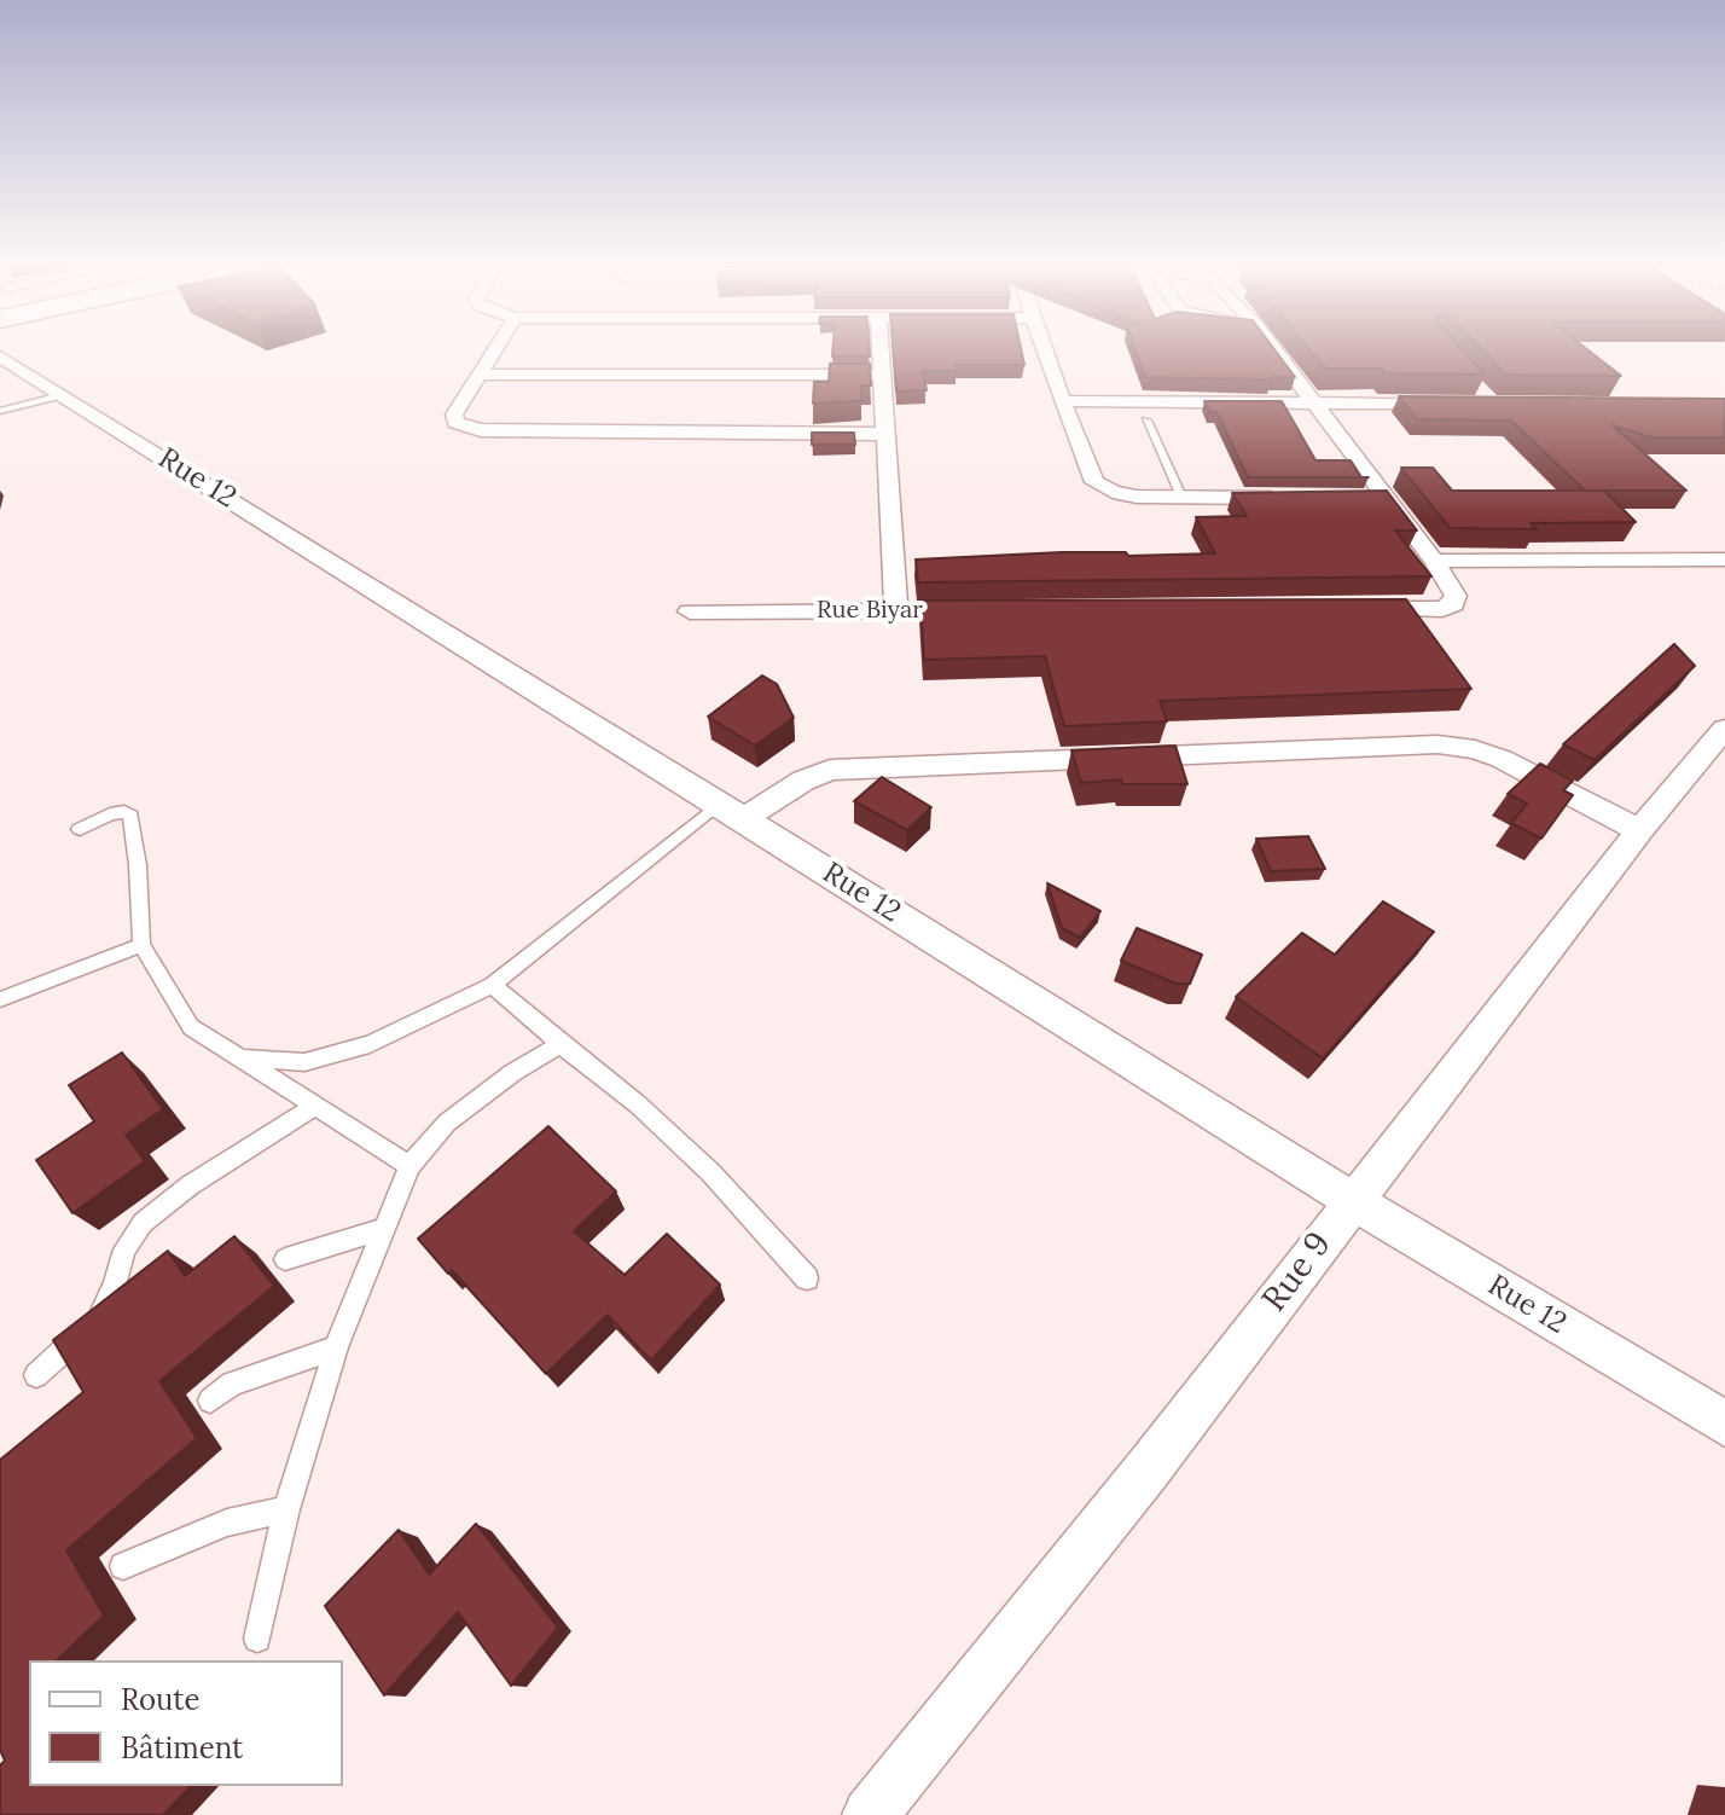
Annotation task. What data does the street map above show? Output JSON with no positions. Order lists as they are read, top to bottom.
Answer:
{
  "streets": {
    "street": ["Rue 12", "Rue Biyar", "Rue 9"]
  },
  "crossings": [
    ["Rue 12", "Rue 9"]
  ],
  "legend": ["Route", "Bâtiment"]
}
